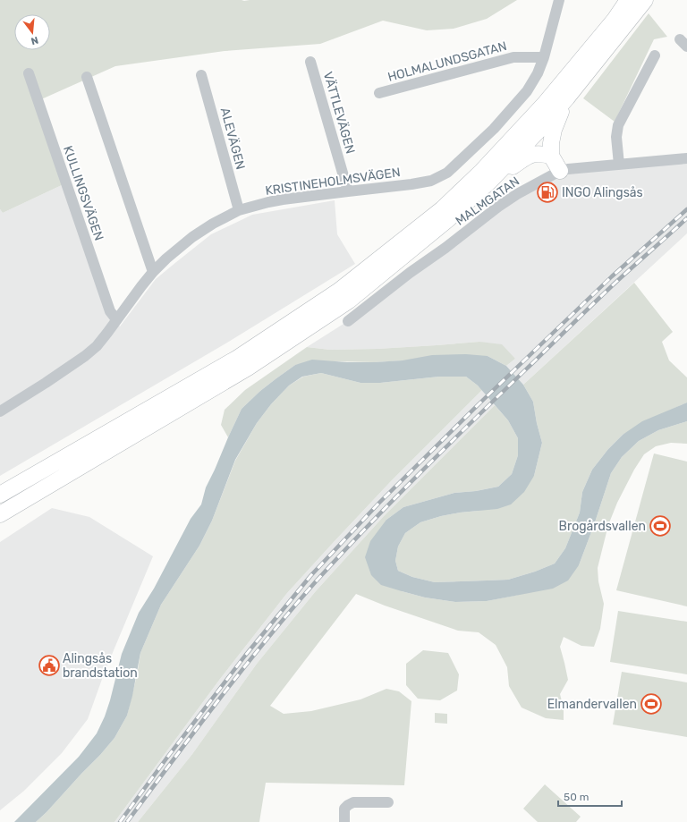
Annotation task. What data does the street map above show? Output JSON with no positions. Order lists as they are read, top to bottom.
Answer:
{
  "streets": {
    "street": [
      "HOLMALUNDSGATAN",
      "VÄTTLEVÄGEN",
      "ALEVÄGEN",
      "KRISTINEHOLMSVÄGEN",
      "KULLINGSVÄGEN",
      "MALMGATAN"
    ]
  },
  "crossings": [
    ["HOLMALUNDSGATAN", "KRISTINEHOLMSVÄGEN"],
    ["VÄTTLEVÄGEN", "KRISTINEHOLMSVÄGEN"],
    ["ALEVÄGEN", "KRISTINEHOLMSVÄGEN"],
    ["KRISTINEHOLMSVÄGEN", "KULLINGSVÄGEN"]
  ],
  "places": {
    "fuel station": ["INGO Alingsås"],
    "sports": ["Brogårdsvallen", "Elmandervallen"],
    "public building": ["Alingsås brandstation"]
  },
  "scale_bar": "50 m",
  "north": "bottom"
}
